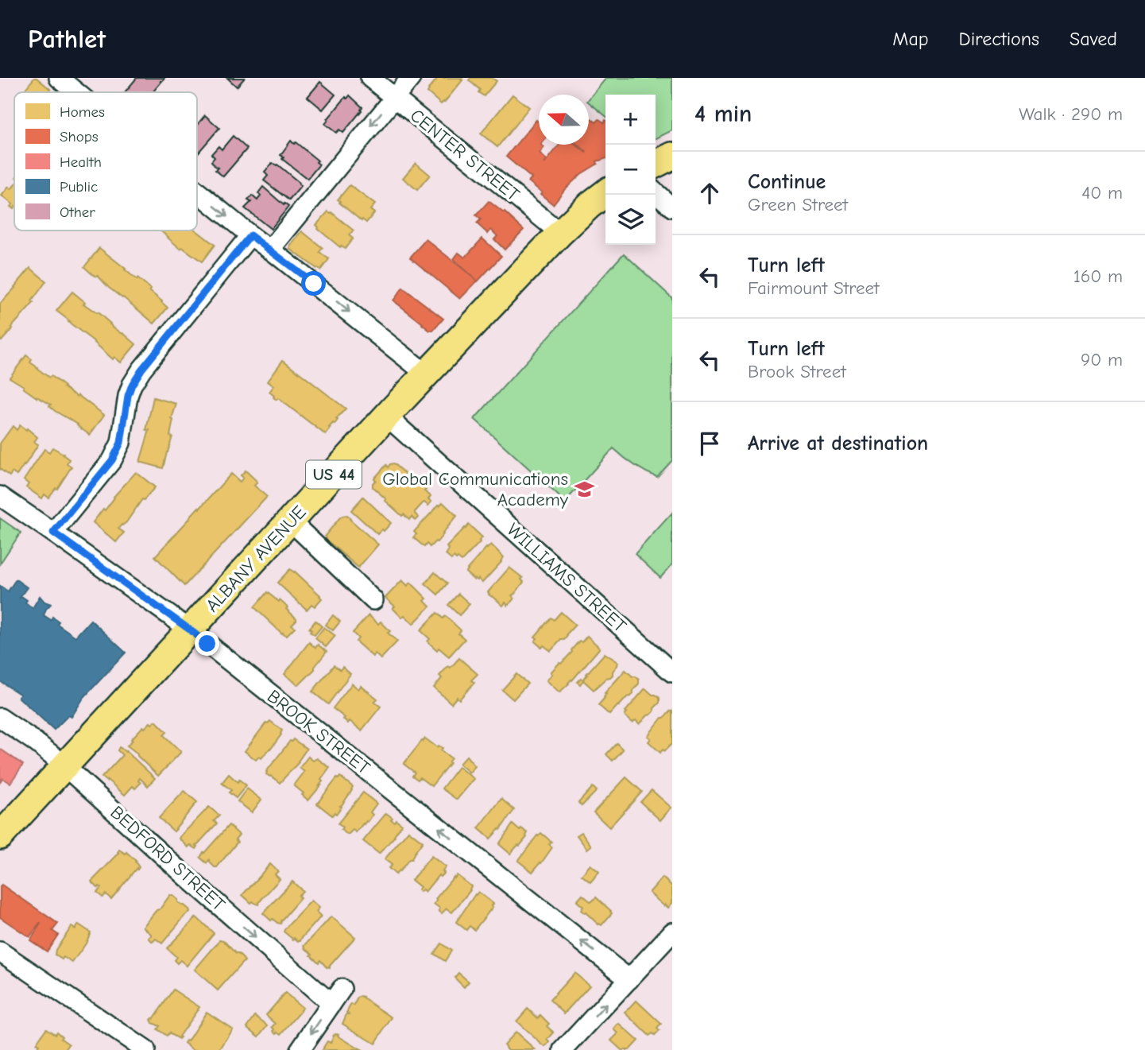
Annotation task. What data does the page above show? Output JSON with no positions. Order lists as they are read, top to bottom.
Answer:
{
  "streets": {
    "highway": ["US 44", "ALBANY AVENUE"],
    "street": [
      "CENTER STREET",
      "WILLIAMS STREET",
      "BROOK STREET",
      "BEDFORD STREET"
    ]
  },
  "crossings": [
    ["CENTER STREET", "ALBANY AVENUE"],
    ["ALBANY AVENUE", "WILLIAMS STREET"],
    ["ALBANY AVENUE", "BROOK STREET"],
    ["ALBANY AVENUE", "BEDFORD STREET"]
  ],
  "one_way": ["BROOK STREET", "BEDFORD STREET"],
  "places": {
    "school or university": ["Global Communications Academy"]
  },
  "legend": [
    "Homes",
    "Shops",
    "Health",
    "Public",
    "Other"
  ],
  "north": "left",
  "page": {
    "header": "Pathlet",
    "nav": ["Map", "Directions", "Saved"],
    "heading": ["4 min", "Walk · 290 m"],
    "map_buttons": ["+", "−"],
    "list": [
      ["Continue", "Green Street", "40 m"],
      ["Turn left", "Fairmount Street", "160 m"],
      ["Turn left", "Brook Street", "90 m"],
      "Arrive at destination"
    ]
  }
}
